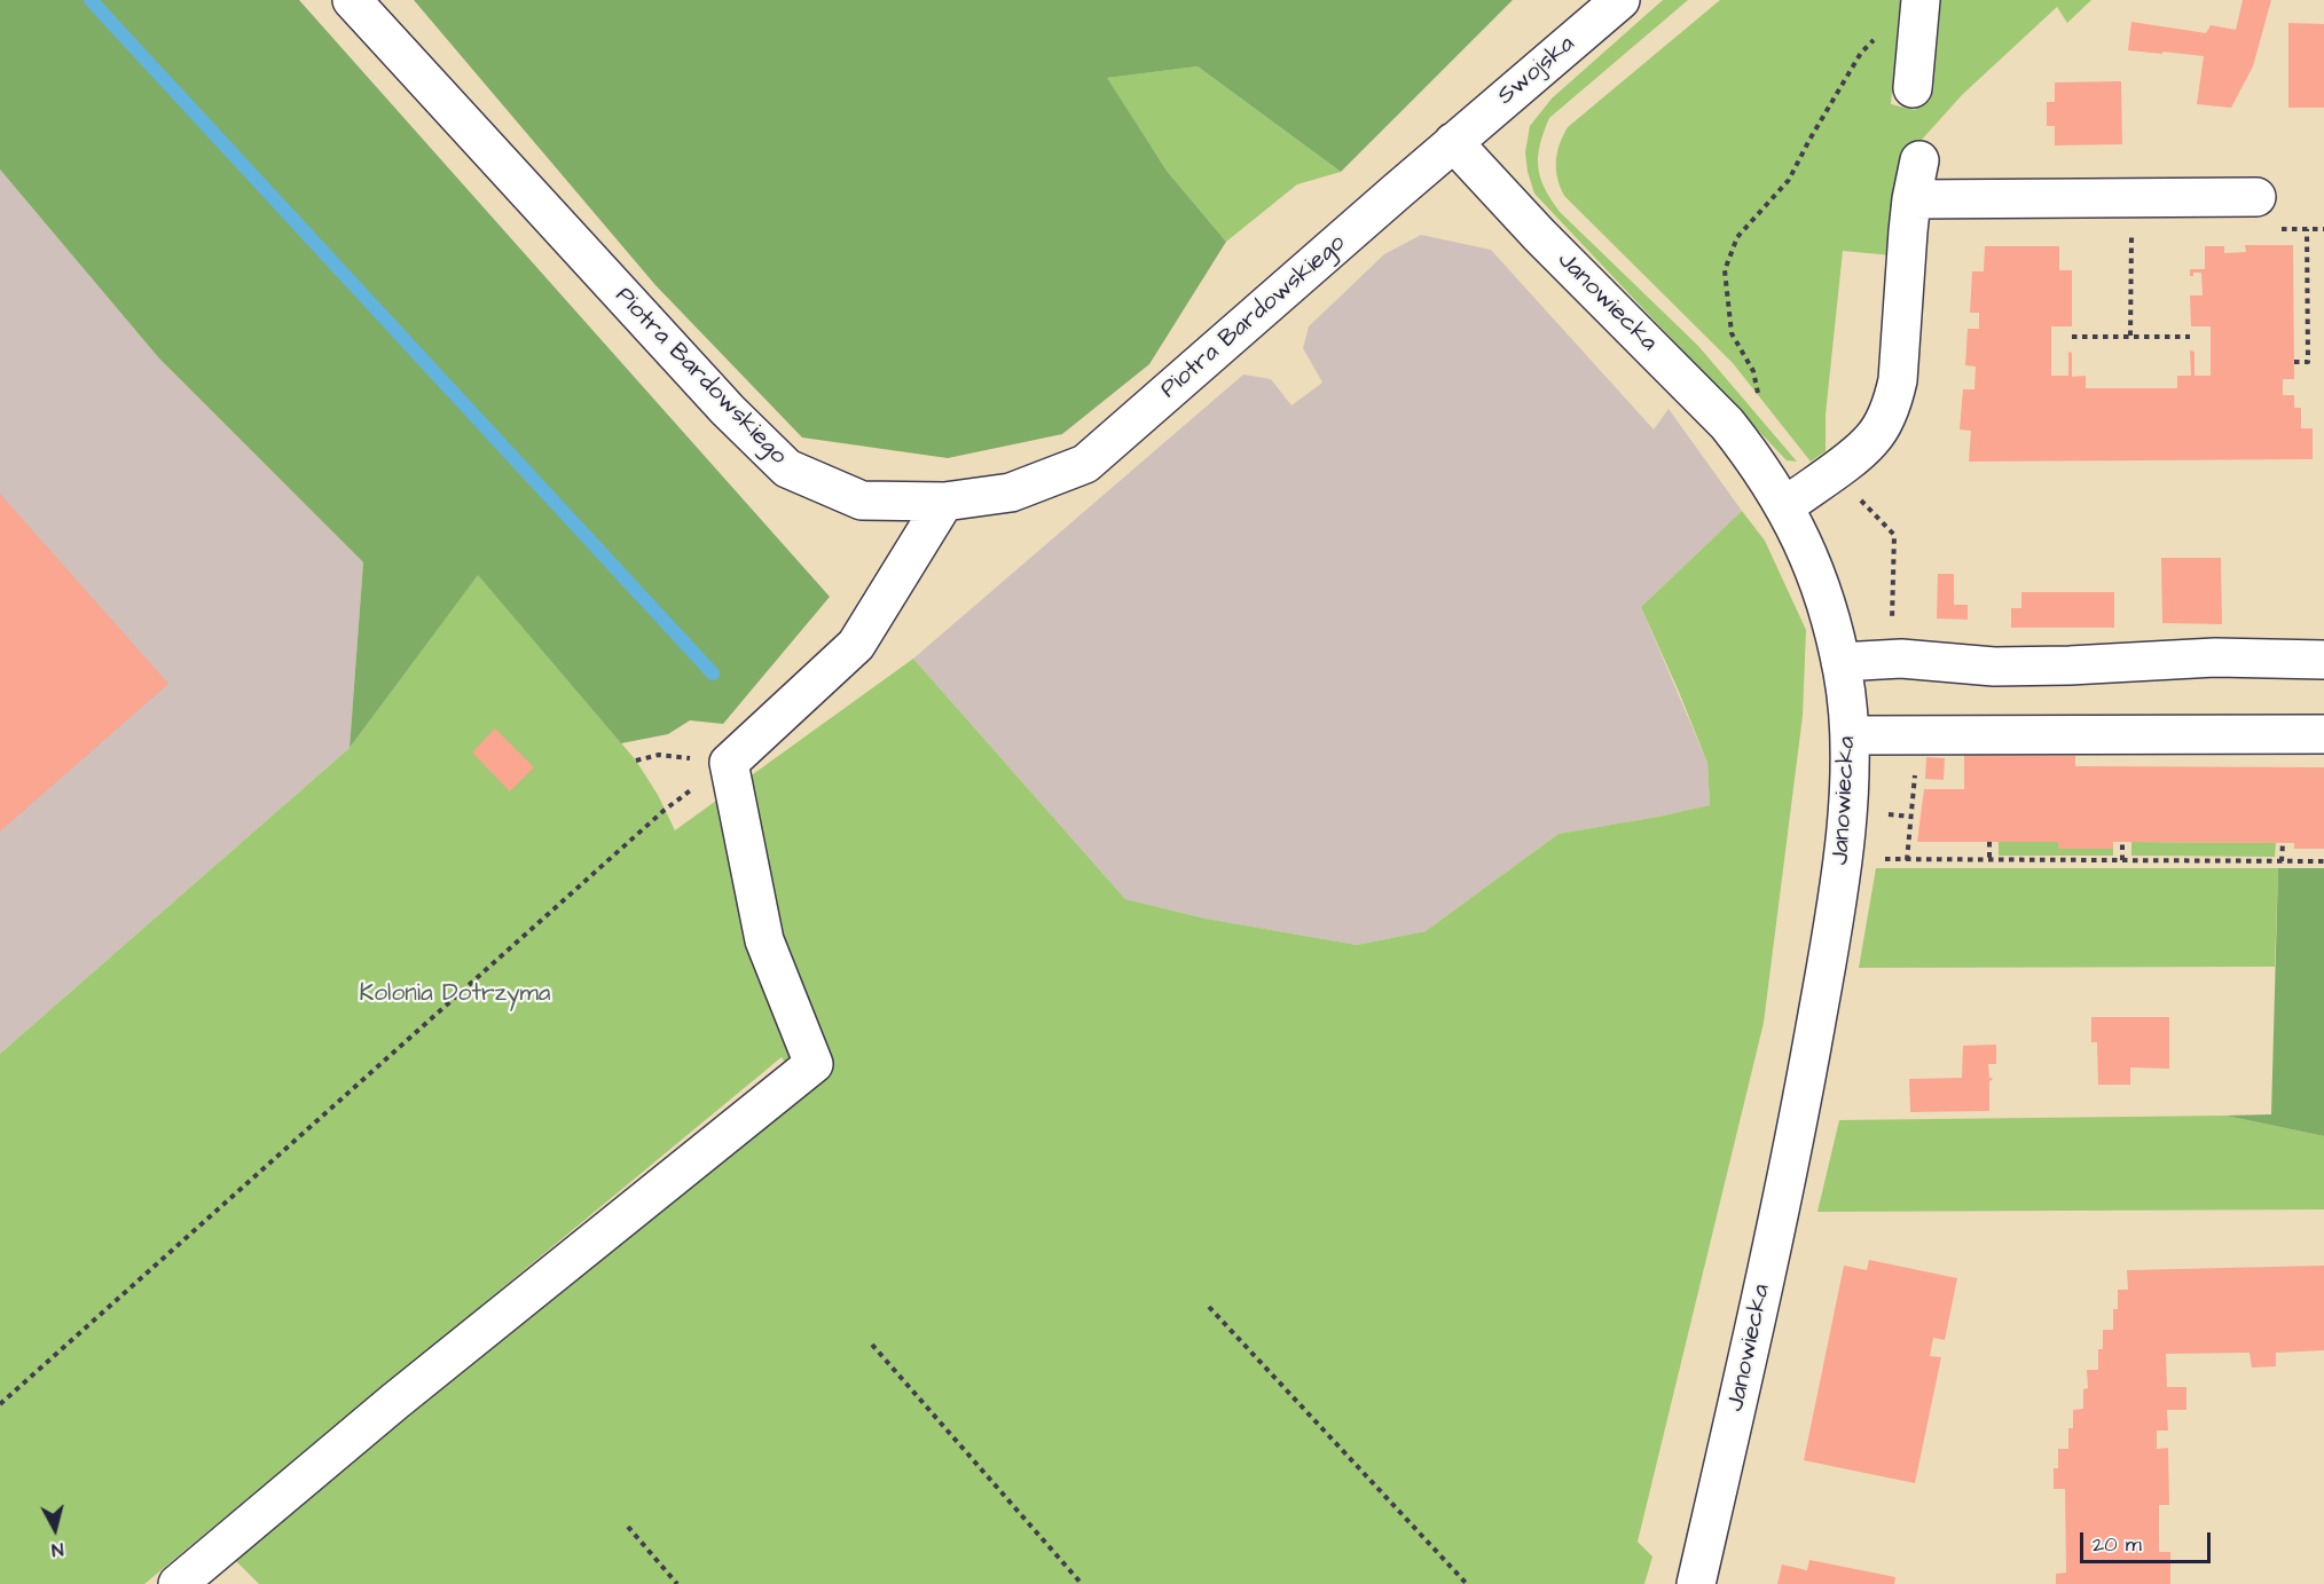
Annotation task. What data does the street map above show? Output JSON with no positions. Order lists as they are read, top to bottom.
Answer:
{
  "streets": {
    "street": ["Swojska", "Janowiecka", "Piotra Bardowskiego"]
  },
  "crossings": [
    ["Swojska", "Janowiecka"],
    ["Swojska", "Piotra Bardowskiego"],
    ["Janowiecka", "Piotra Bardowskiego"]
  ],
  "parks": ["Kolonia Dotrzyma"],
  "scale_bar": "20 m",
  "north": "bottom"
}
